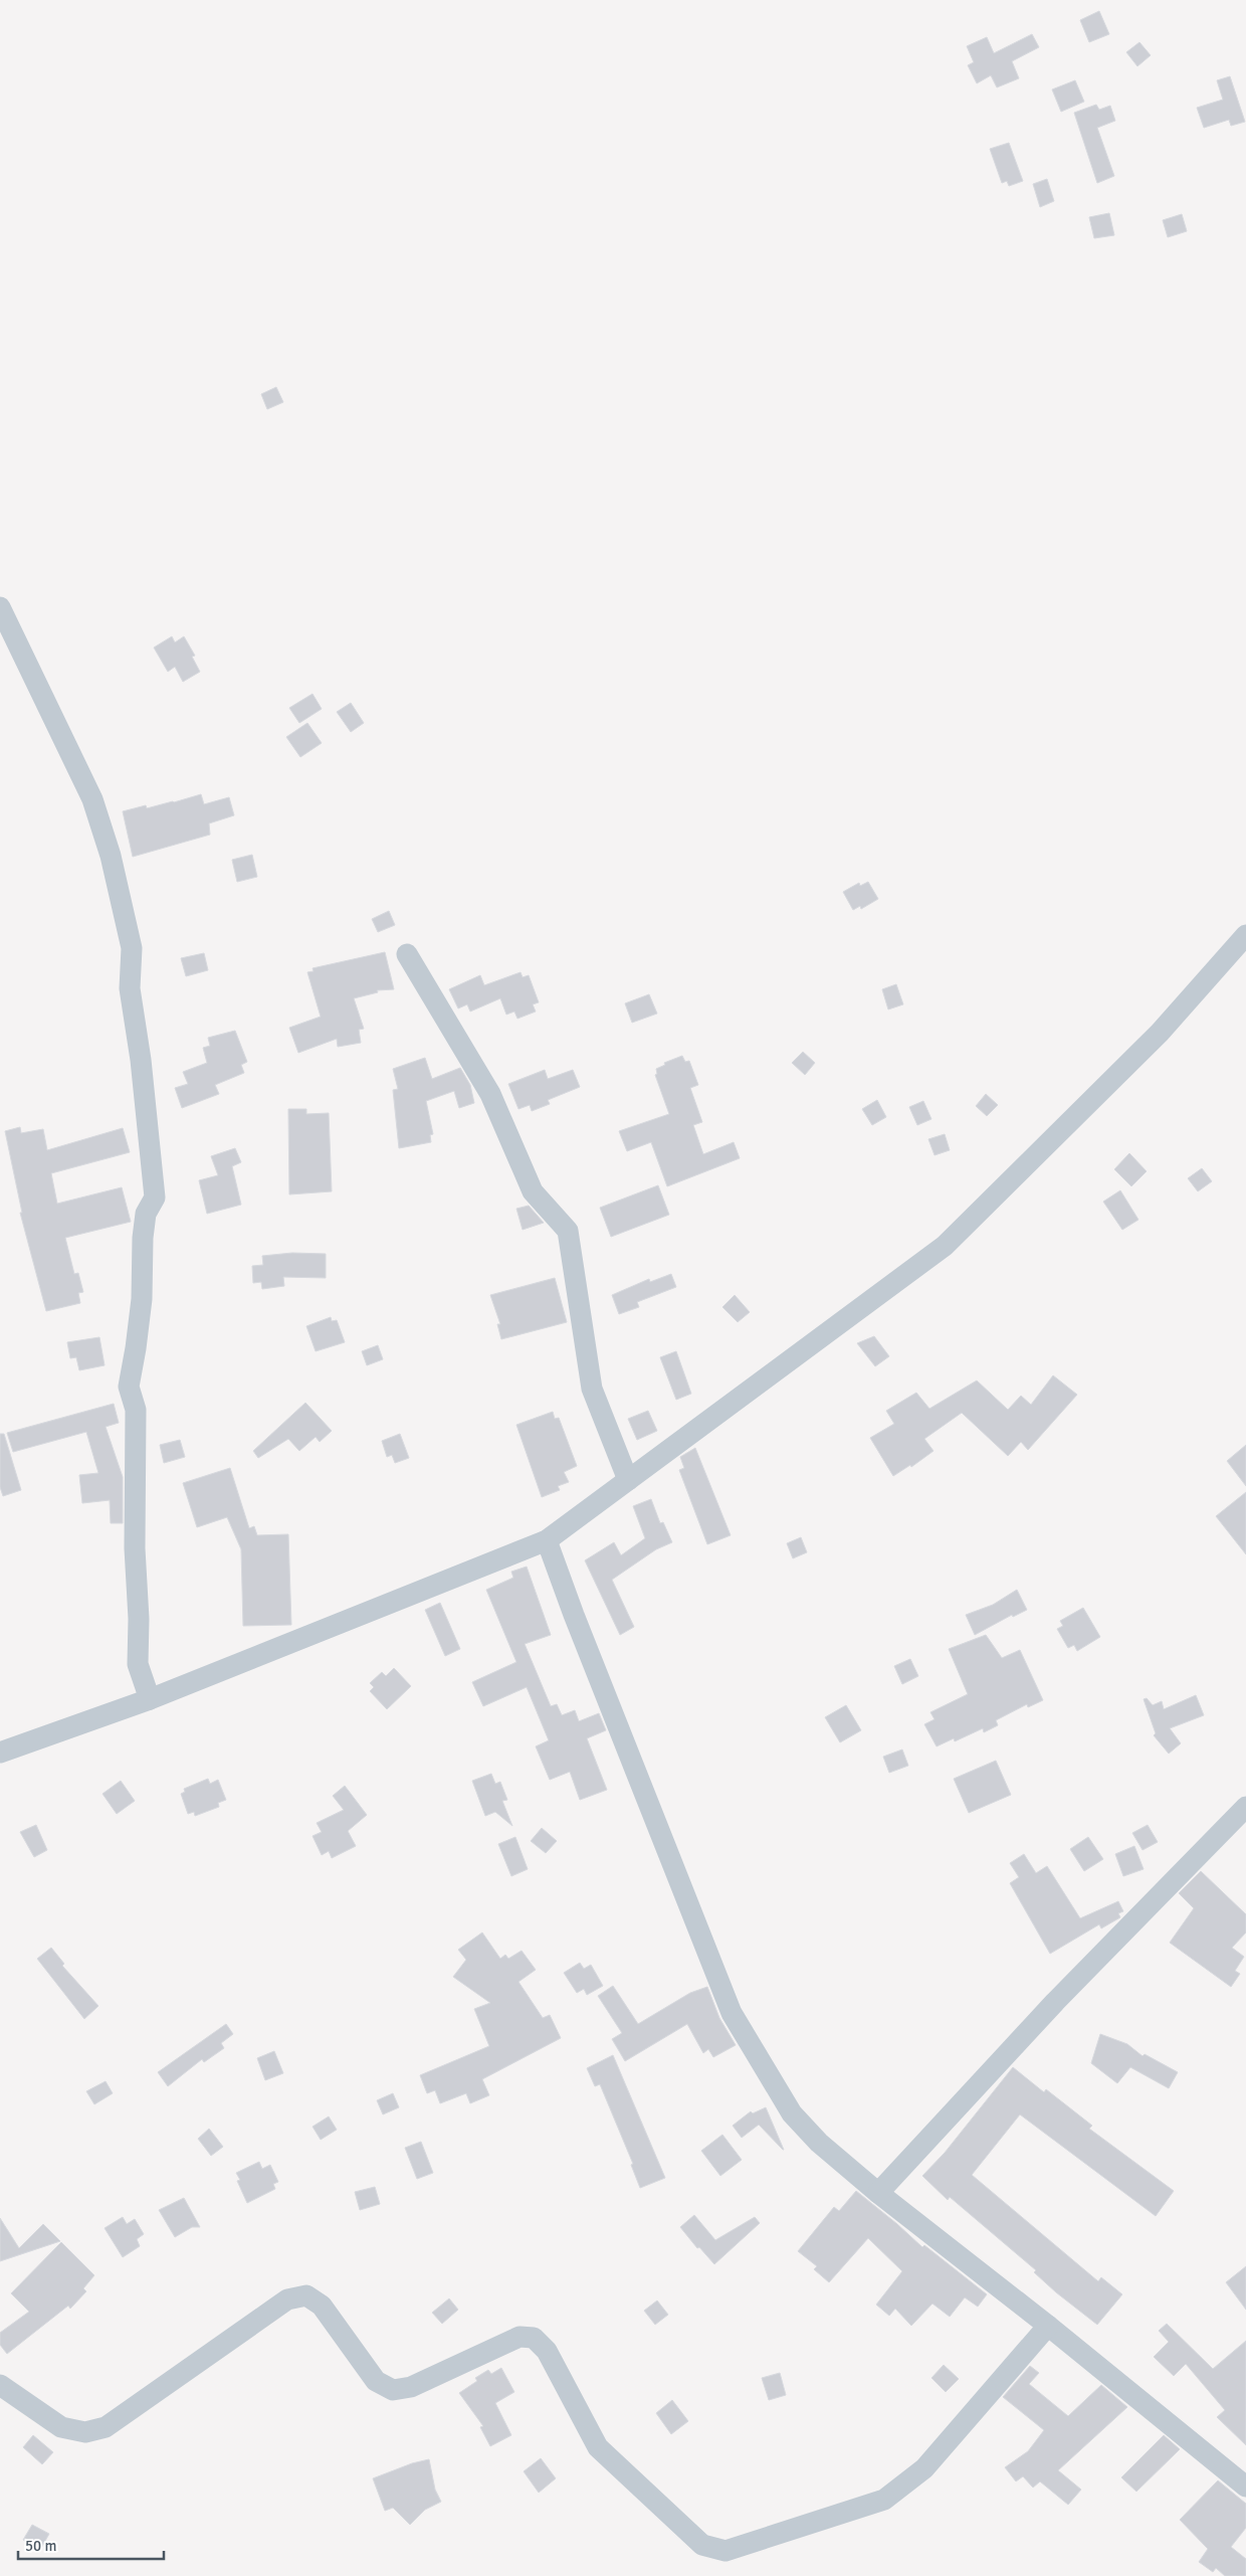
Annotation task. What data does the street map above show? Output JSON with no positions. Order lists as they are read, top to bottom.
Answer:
{
  "scale_bar": "50 m"
}
